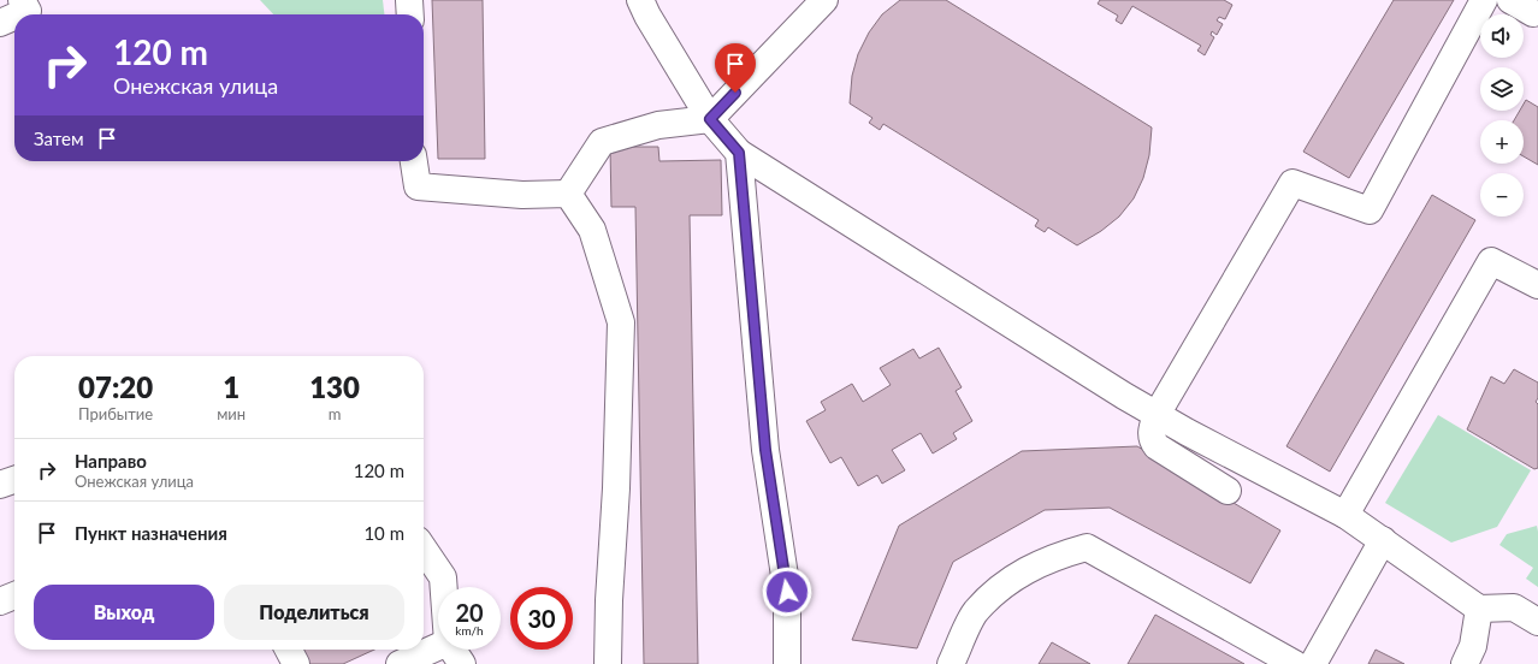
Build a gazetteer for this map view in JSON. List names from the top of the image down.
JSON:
{
  "page": {
    "map_buttons": ["+", "−"],
    "turn": ["120 m", "Онежская улица"],
    "then": "Затем",
    "eta": [
      "07:20",
      "Прибытие",
      "1",
      "мин",
      "130",
      "m"
    ],
    "list": [
      {
        "name": "Направо",
        "note": "Онежская улица",
        "value": "120 m"
      },
      {
        "name": "Пункт назначения",
        "value": "10 m"
      }
    ],
    "buttons": ["Выход", "Поделиться"],
    "speed": "20 km/h",
    "limit": "30"
  }
}
